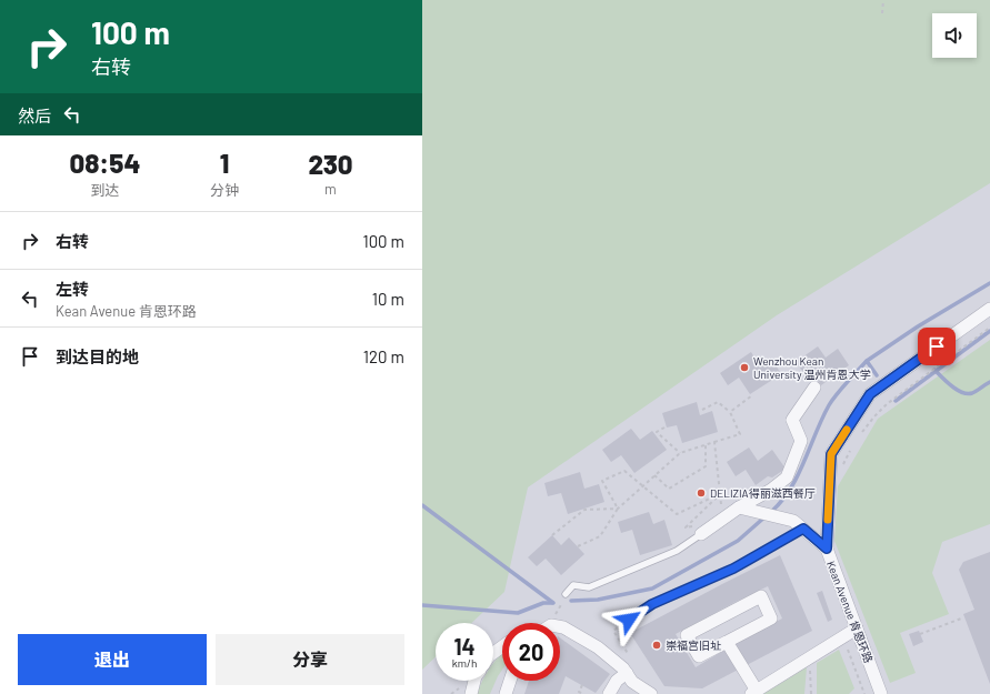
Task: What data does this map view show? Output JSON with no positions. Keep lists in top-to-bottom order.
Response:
{
  "streets": {
    "street": ["Kean Avenue 肯恩环路"]
  },
  "places": ["Wenzhou Kean University 温州肯恩大学", "DELIZIA得丽滋西餐厅", "崇福宫旧址"],
  "page": {
    "turn": ["100 m", "右转"],
    "then": "然后",
    "eta": [
      "08:54",
      "到达",
      "1",
      "分钟",
      "230",
      "m"
    ],
    "list": [
      {
        "name": "右转",
        "value": "100 m"
      },
      {
        "name": "左转",
        "note": "Kean Avenue 肯恩环路",
        "value": "10 m"
      },
      {
        "name": "到达目的地",
        "value": "120 m"
      }
    ],
    "speed": "14 km/h",
    "limit": "20",
    "buttons": ["退出", "分享"]
  }
}
